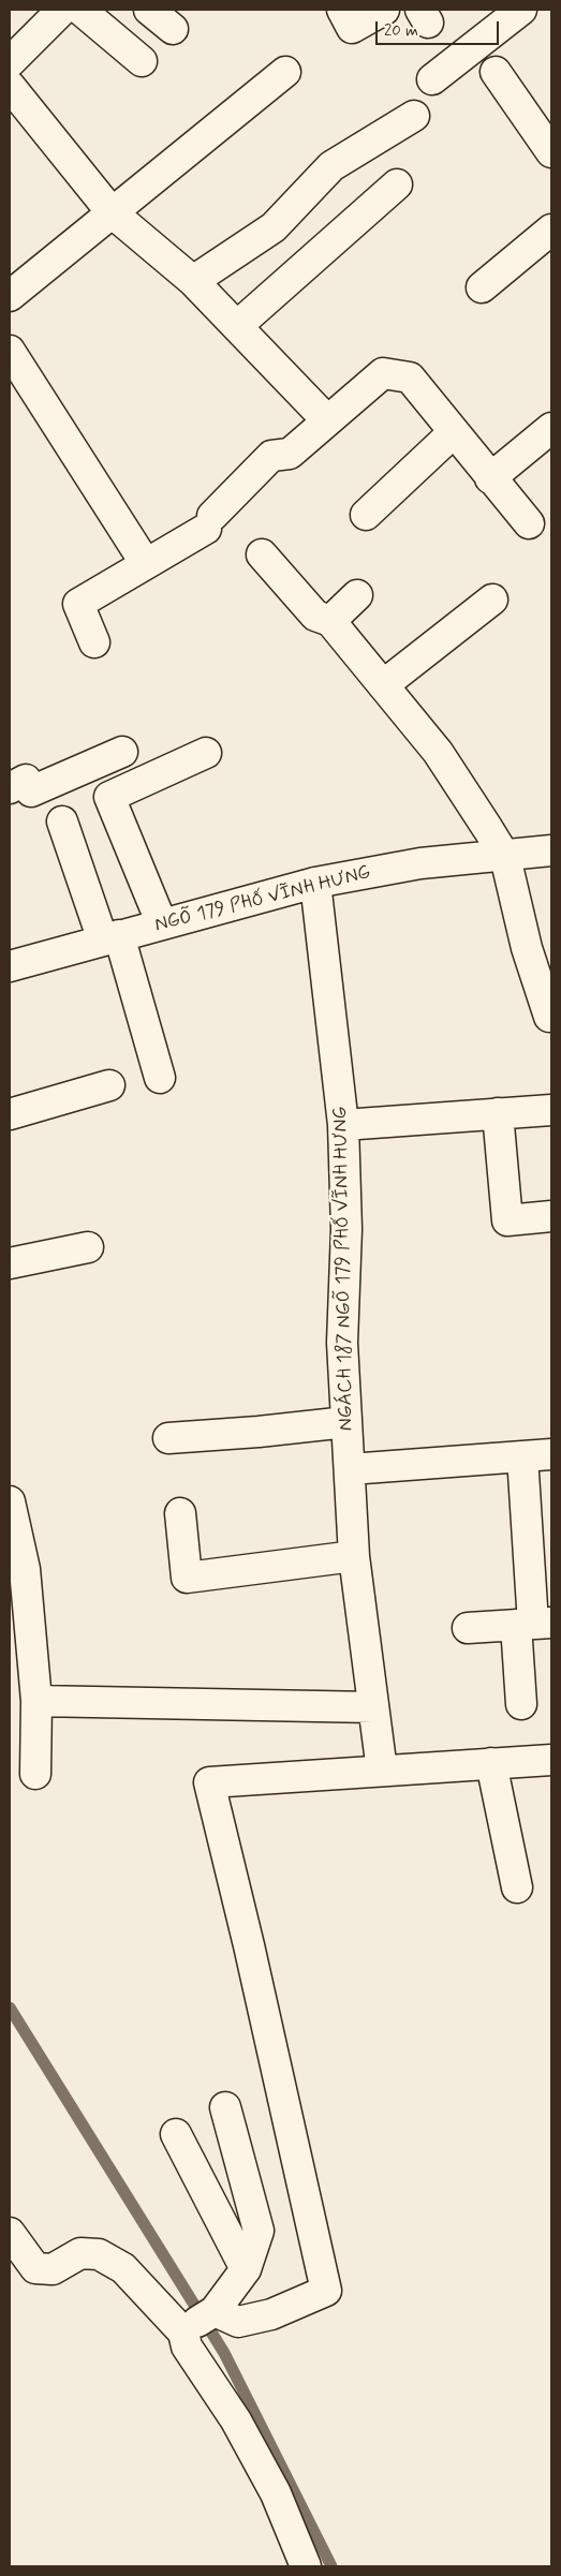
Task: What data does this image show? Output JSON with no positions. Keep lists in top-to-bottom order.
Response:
{
  "streets": {
    "street": ["NGÕ 179 PHỐ VĨNH HƯNG", "NGÁCH 187 NGÕ 179 PHỐ VĨNH HƯNG"]
  },
  "crossings": [
    ["NGÕ 179 PHỐ VĨNH HƯNG", "NGÁCH 187 NGÕ 179 PHỐ VĨNH HƯNG"]
  ],
  "scale_bar": "20 m"
}
